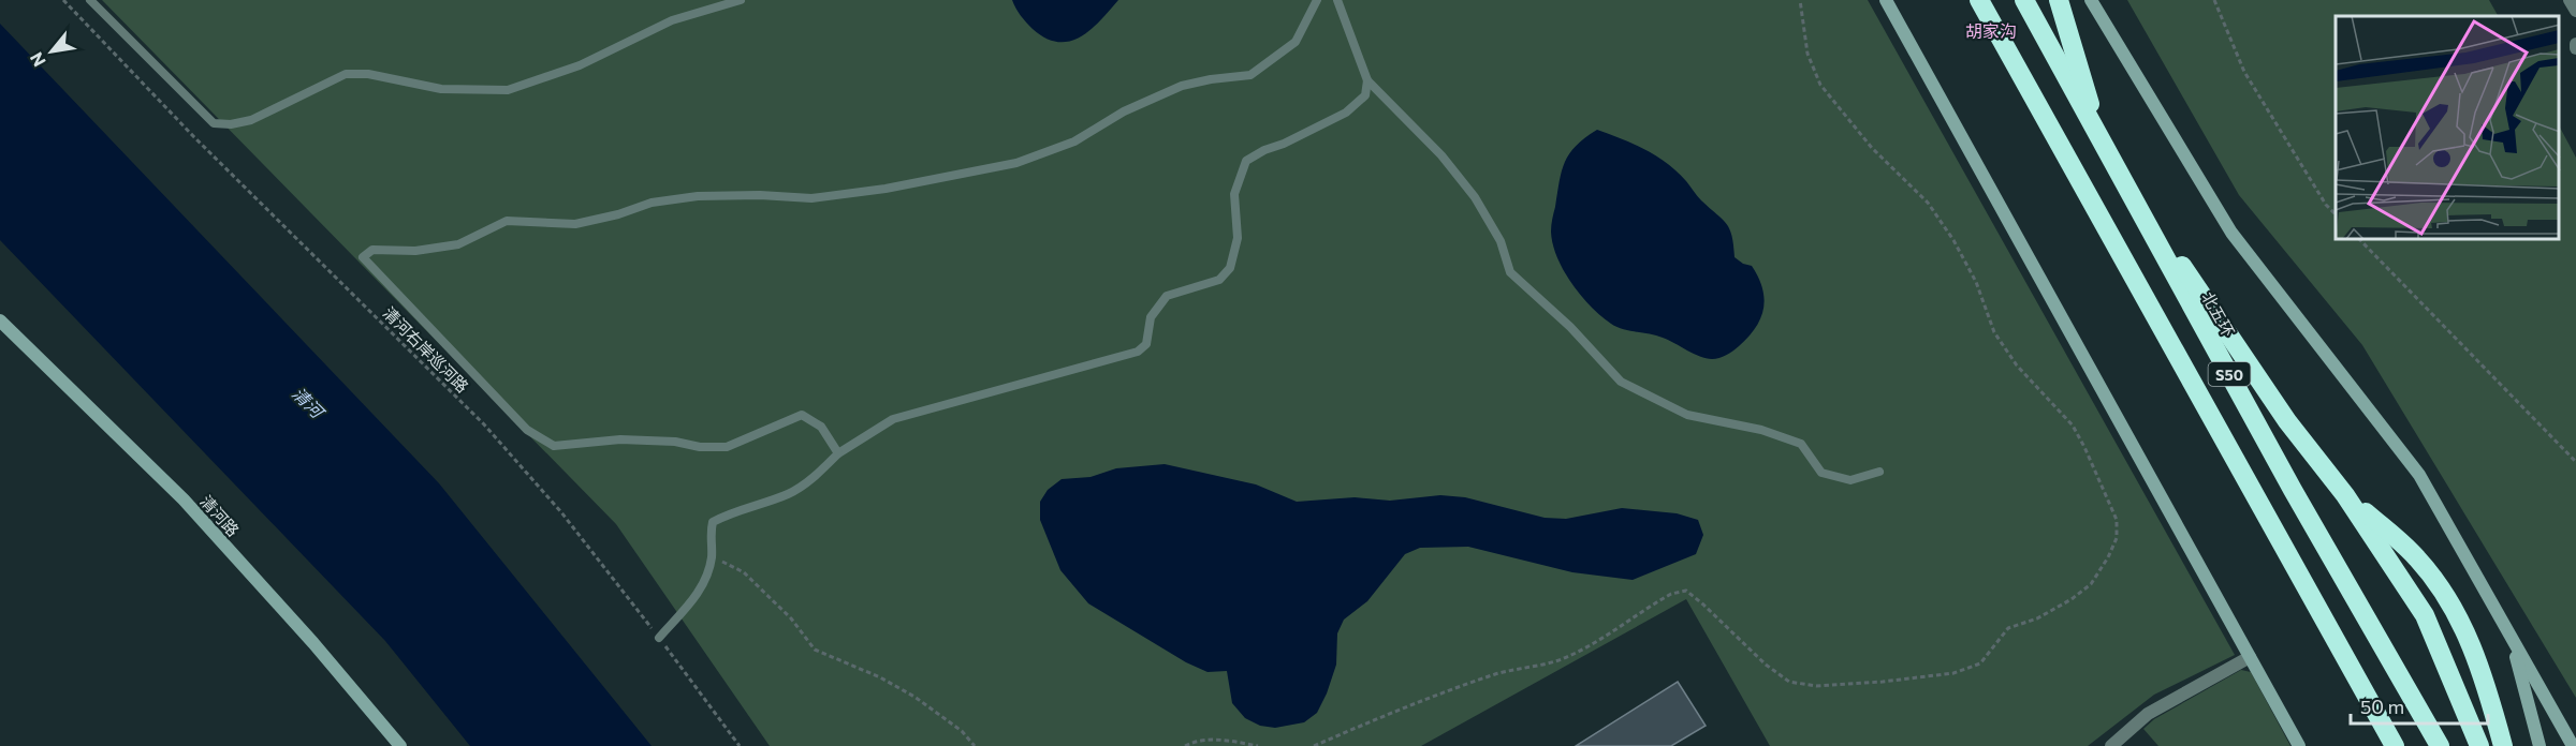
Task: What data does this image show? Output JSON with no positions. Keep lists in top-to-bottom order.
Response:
{
  "streets": {
    "highway": ["北五环", "S50"],
    "street": ["清河路"],
    "path": ["清河右岸巡河路"]
  },
  "districts": ["胡家沟"],
  "water": ["清河"],
  "scale_bar": "50 m",
  "north": "bottom left"
}
